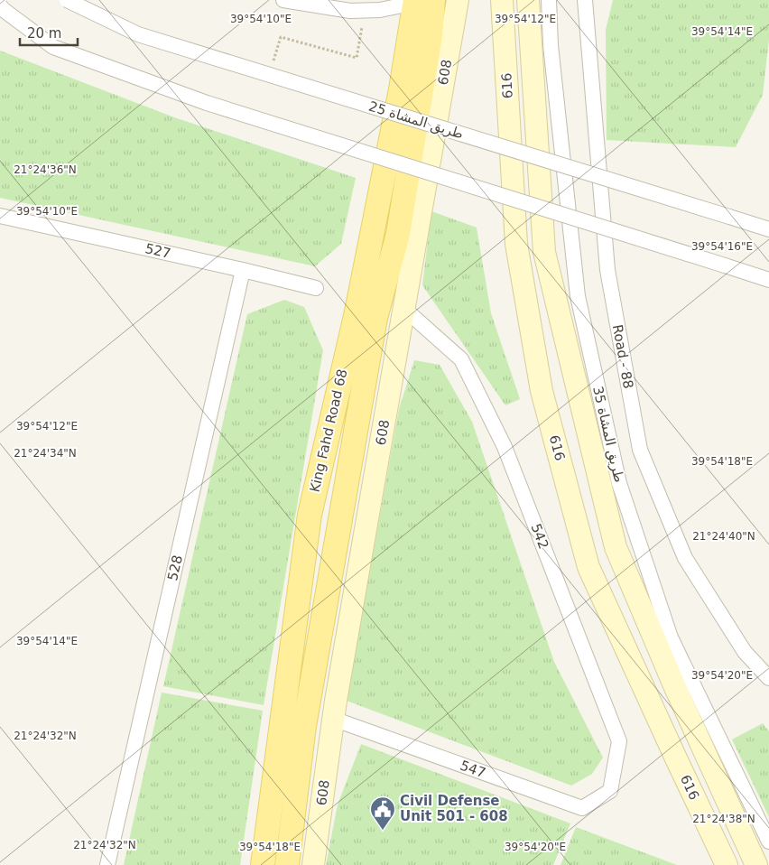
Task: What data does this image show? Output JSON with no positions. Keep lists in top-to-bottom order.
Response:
{
  "streets": {
    "main road": ["608", "616", "King Fahd Road 68"],
    "street": [
      "طريق المشاة 25",
      "527",
      "Road - 88",
      "طريق المشاة 35",
      "542",
      "528",
      "547"
    ]
  },
  "crossings": [
    ["608", "542"],
    ["608", "547"],
    ["527", "528"],
    ["542", "547"]
  ],
  "places": {
    "public building": ["Civil Defense Unit 501 - 608"]
  },
  "scale_bar": "20 m",
  "coordinates": [
    "39°54'10\"E",
    "39°54'12\"E",
    "39°54'14\"E",
    "21°24'36\"N",
    "39°54'16\"E",
    "21°24'34\"N",
    "39°54'18\"E",
    "21°24'40\"N",
    "39°54'20\"E",
    "21°24'32\"N",
    "21°24'38\"N"
  ]
}
